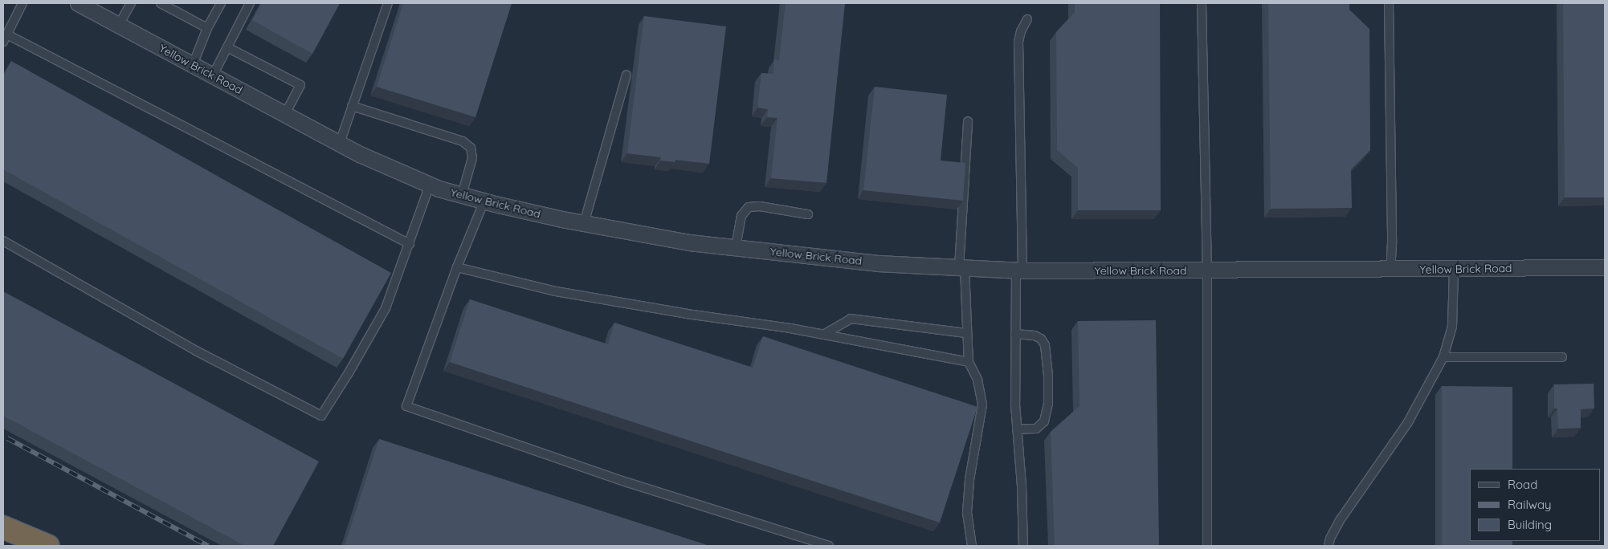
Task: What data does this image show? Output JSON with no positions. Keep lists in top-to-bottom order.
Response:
{
  "streets": {
    "street": ["Yellow Brick Road"]
  },
  "legend": ["Road", "Railway", "Building"]
}
